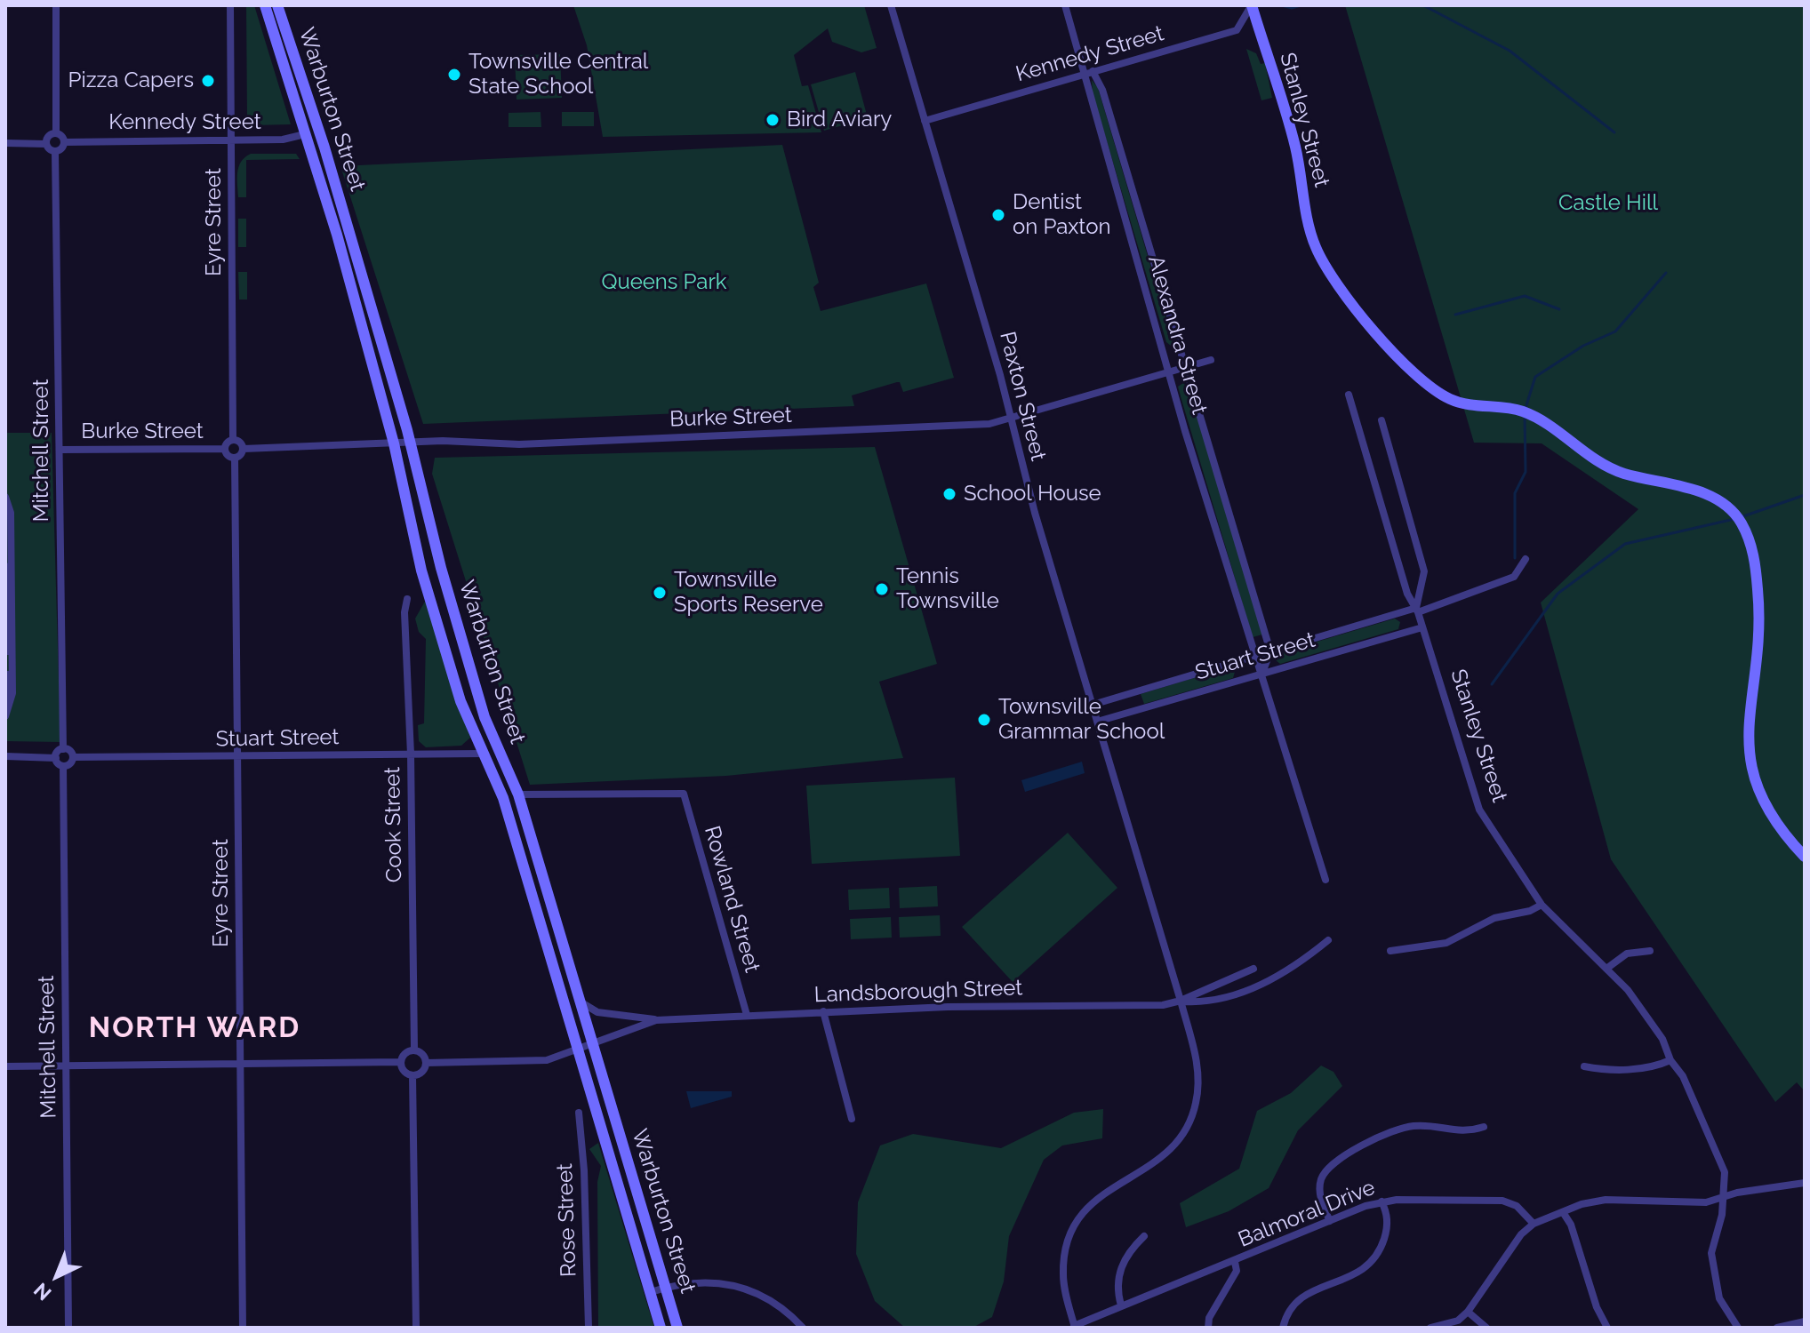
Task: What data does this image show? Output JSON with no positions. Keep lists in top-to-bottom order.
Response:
{
  "streets": {
    "main road": ["Warburton Street", "Stanley Street"],
    "street": [
      "Kennedy Street",
      "Eyre Street",
      "Alexandra Street",
      "Paxton Street",
      "Burke Street",
      "Mitchell Street",
      "Stuart Street",
      "Cook Street",
      "Rowland Street",
      "Landsborough Street",
      "Balmoral Drive",
      "Rose Street"
    ]
  },
  "crossings": [
    ["Kennedy Street", "Warburton Street"],
    ["Kennedy Street", "Stanley Street"],
    ["Kennedy Street", "Eyre Street"],
    ["Kennedy Street", "Alexandra Street"],
    ["Kennedy Street", "Paxton Street"],
    ["Kennedy Street", "Mitchell Street"],
    ["Warburton Street", "Burke Street"],
    ["Warburton Street", "Stuart Street"],
    ["Warburton Street", "Rowland Street"],
    ["Warburton Street", "Landsborough Street"],
    ["Stanley Street", "Stuart Street"],
    ["Eyre Street", "Burke Street"],
    ["Eyre Street", "Stuart Street"],
    ["Alexandra Street", "Burke Street"],
    ["Alexandra Street", "Stuart Street"],
    ["Paxton Street", "Burke Street"],
    ["Paxton Street", "Stuart Street"],
    ["Paxton Street", "Landsborough Street"],
    ["Paxton Street", "Balmoral Drive"],
    ["Burke Street", "Mitchell Street"],
    ["Mitchell Street", "Stuart Street"],
    ["Stuart Street", "Cook Street"],
    ["Cook Street", "Landsborough Street"],
    ["Rowland Street", "Landsborough Street"]
  ],
  "districts": ["NORTH WARD"],
  "parks": ["Castle Hill", "Queens Park"],
  "places": [
    "Townsville Central State School",
    "Pizza Capers",
    "Bird Aviary",
    "Dentist on Paxton",
    "School House",
    "Tennis Townsville",
    "Townsville Sports Reserve",
    "Townsville Grammar School"
  ],
  "north": "bottom left"
}
